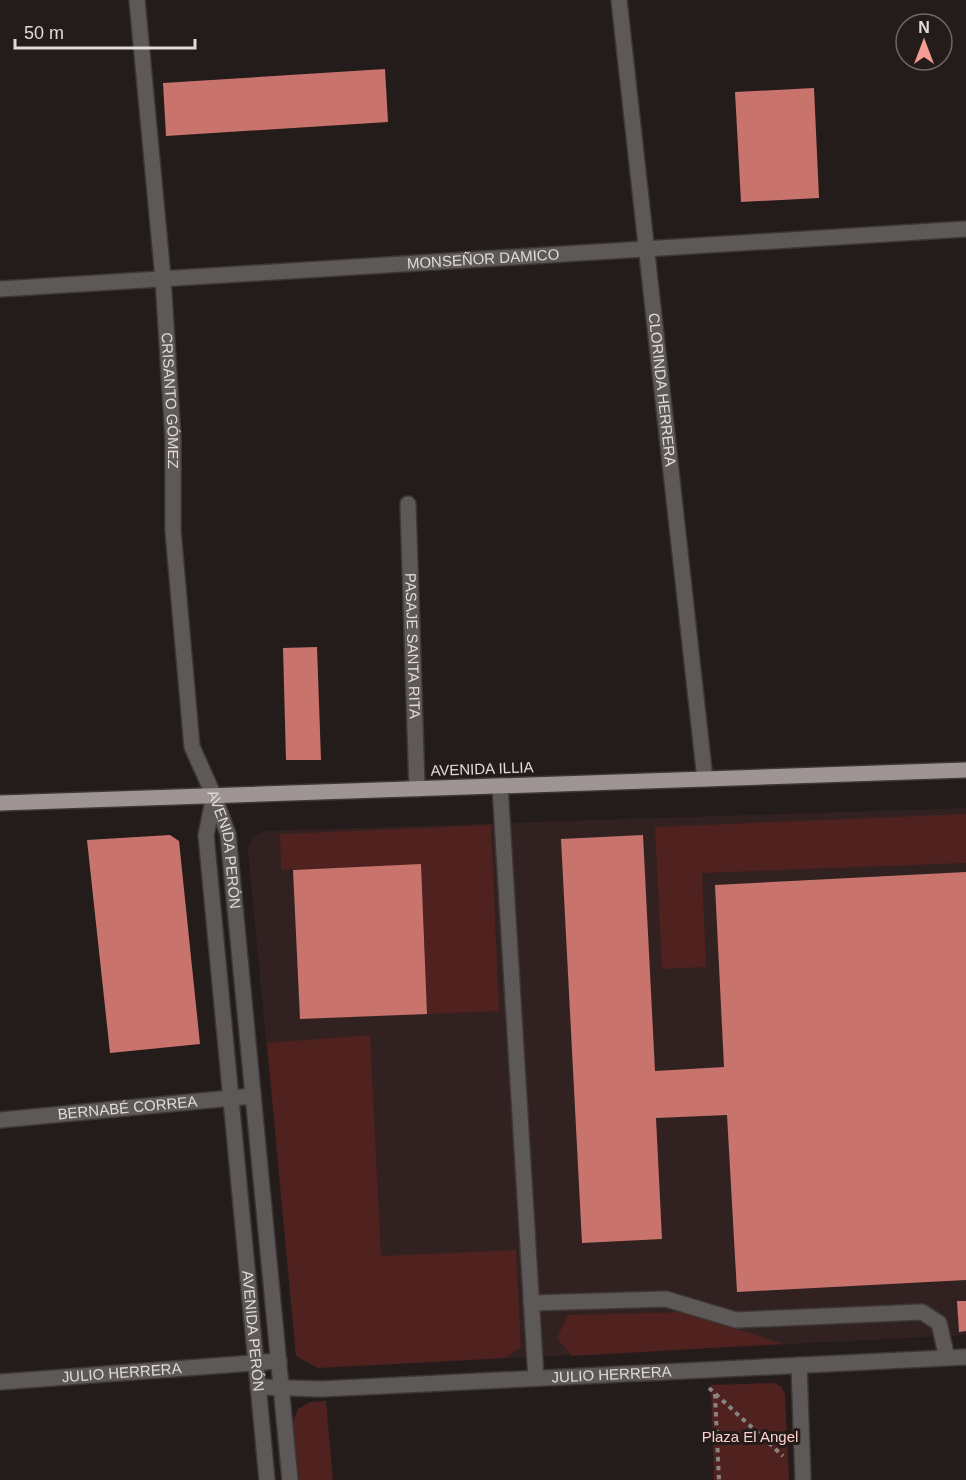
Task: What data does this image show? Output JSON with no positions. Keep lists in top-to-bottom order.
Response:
{
  "streets": {
    "main road": ["AVENIDA ILLIA"],
    "street": [
      "MONSEÑOR DAMICO",
      "CLORINDA HERRERA",
      "CRISANTO GÓMEZ",
      "PASAJE SANTA RITA",
      "AVENIDA PERÓN",
      "BERNABÉ CORREA",
      "JULIO HERRERA"
    ]
  },
  "crossings": [
    ["MONSEÑOR DAMICO", "CLORINDA HERRERA"],
    ["MONSEÑOR DAMICO", "CRISANTO GÓMEZ"],
    ["CLORINDA HERRERA", "AVENIDA ILLIA"],
    ["CRISANTO GÓMEZ", "AVENIDA ILLIA"],
    ["CRISANTO GÓMEZ", "AVENIDA PERÓN"],
    ["PASAJE SANTA RITA", "AVENIDA ILLIA"],
    ["AVENIDA ILLIA", "AVENIDA PERÓN"],
    ["AVENIDA PERÓN", "BERNABÉ CORREA"],
    ["AVENIDA PERÓN", "JULIO HERRERA"]
  ],
  "parks": ["Plaza El Angel"],
  "scale_bar": "50 m",
  "north": "top"
}
